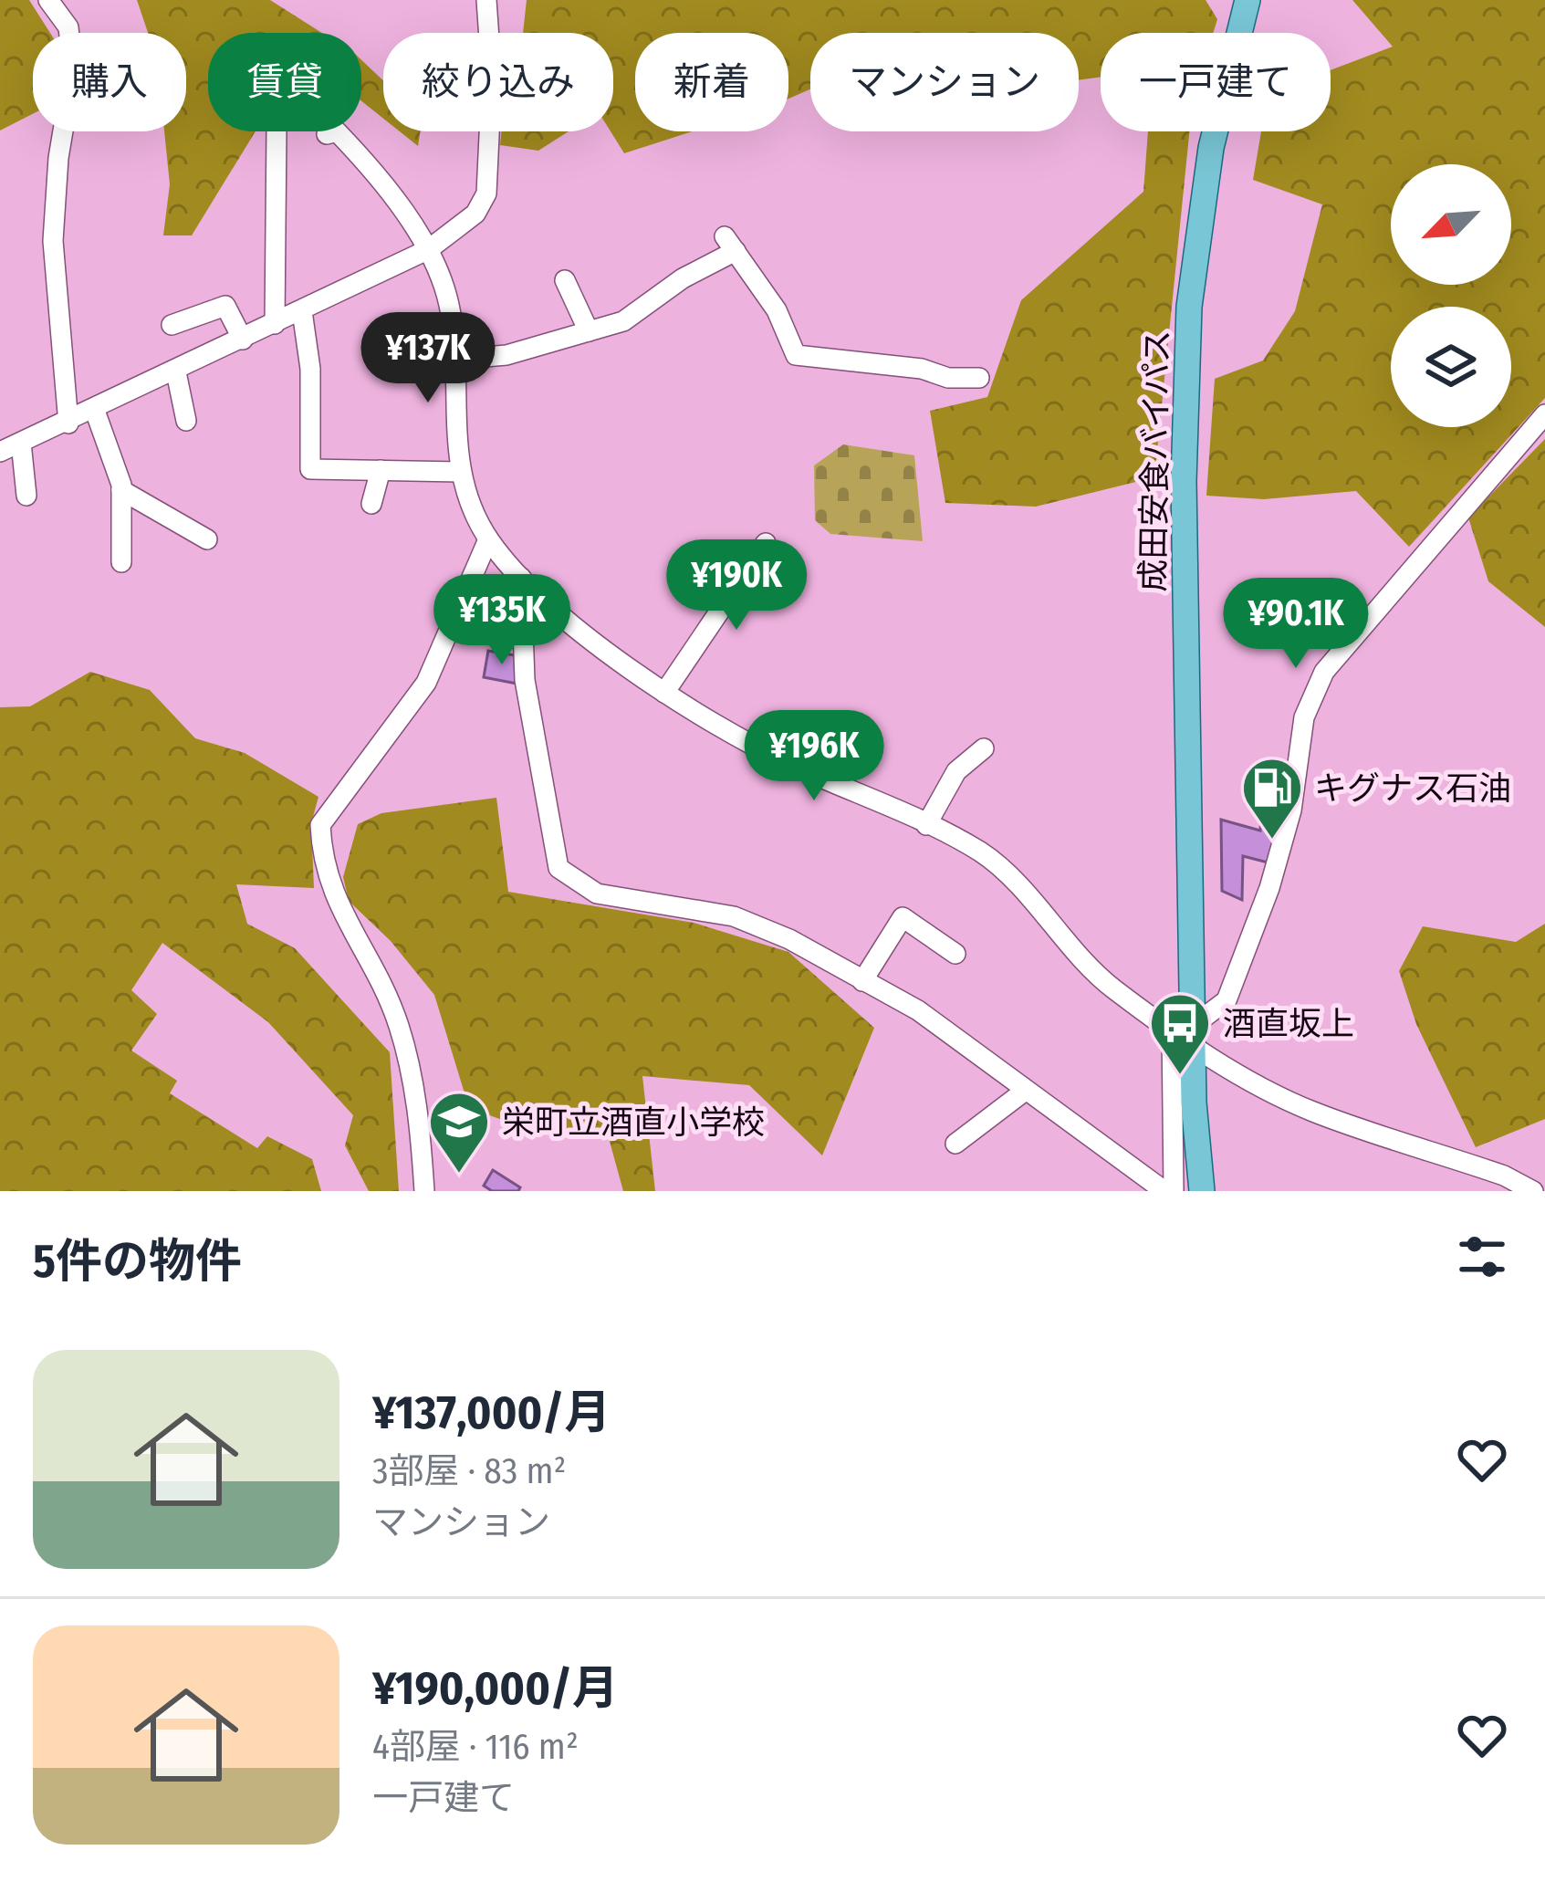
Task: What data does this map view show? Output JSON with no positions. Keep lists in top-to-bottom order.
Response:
{
  "streets": {
    "main road": ["成田安食バイパス"]
  },
  "places": {
    "fuel station": ["キグナス石油"],
    "bus stop": ["酒直坂上"],
    "school or university": ["栄町立酒直小学校"]
  },
  "north": "bottom left",
  "page": {
    "chip": [
      "購入",
      "賃貸",
      "絞り込み",
      "新着",
      "マンション",
      "一戸建て"
    ],
    "price": [
      "¥137K",
      "¥190K",
      "¥135K",
      "¥90.1K",
      "¥196K"
    ],
    "heading": "5件の物件",
    "list": [
      {
        "name": "¥137,000/月",
        "note": "3部屋 · 83 m² · マンション"
      },
      {
        "name": "¥190,000/月",
        "note": "4部屋 · 116 m² · 一戸建て"
      }
    ]
  }
}
